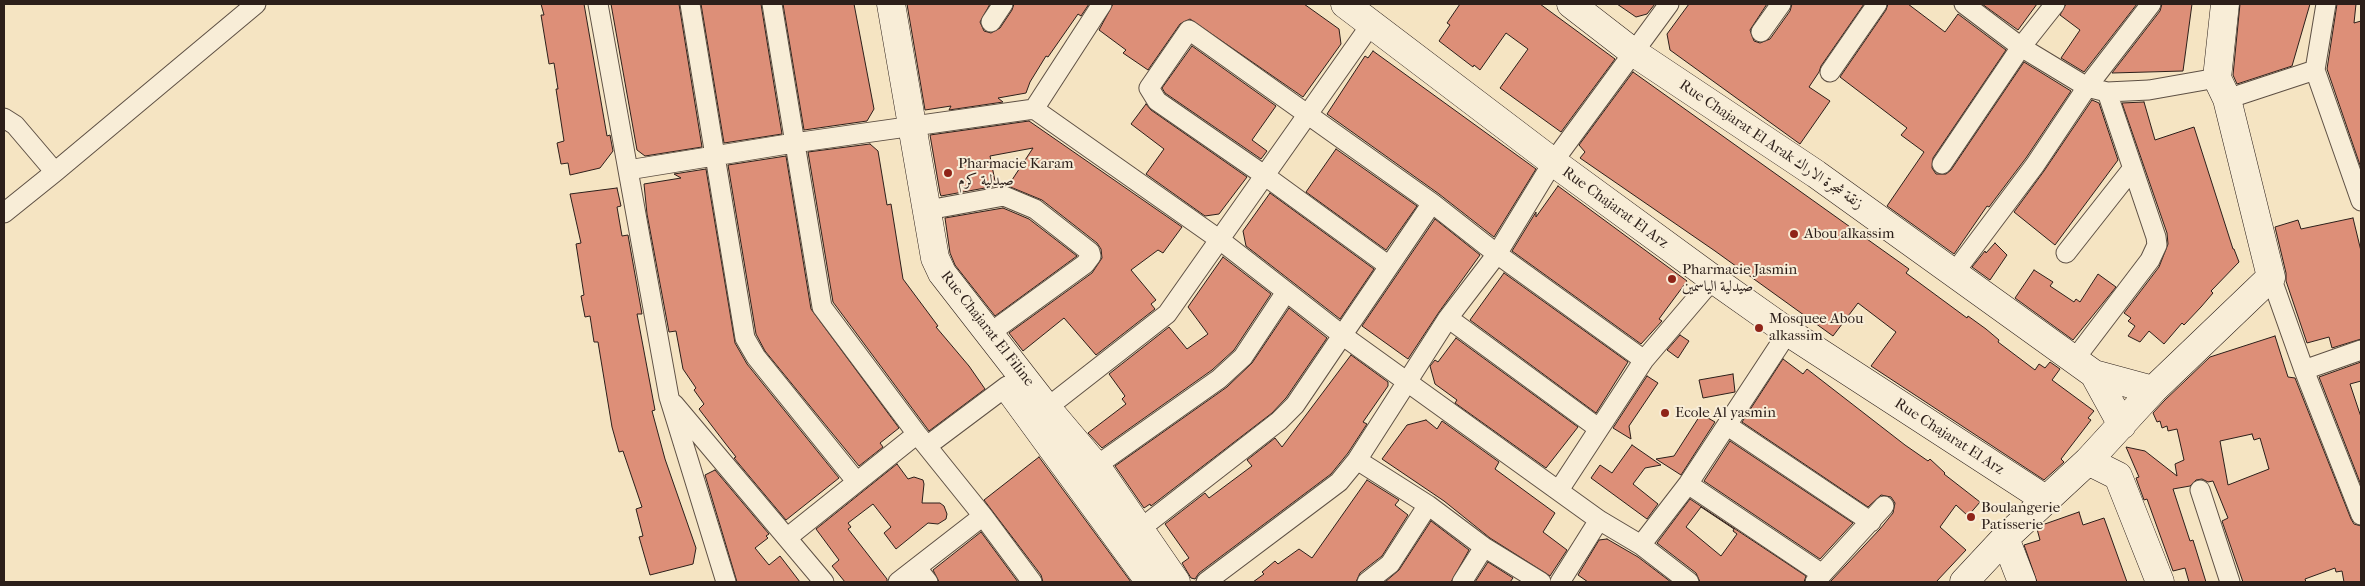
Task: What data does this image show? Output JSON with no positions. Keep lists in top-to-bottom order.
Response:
{
  "streets": {
    "street": ["Rue Chajarat El Arak زنقة شجرة الاراك", "Rue Chajarat El Arz", "Rue Chajarat El Filine"]
  },
  "places": [
    "Pharmacie Karam صيدلية كرم",
    "Abou alkassim",
    "Pharmacie Jasmin صيدلية الياسمين",
    "Mosquee Abou alkassim",
    "Ecole Al yasmin",
    "Boulangerie Patisserie"
  ]
}
